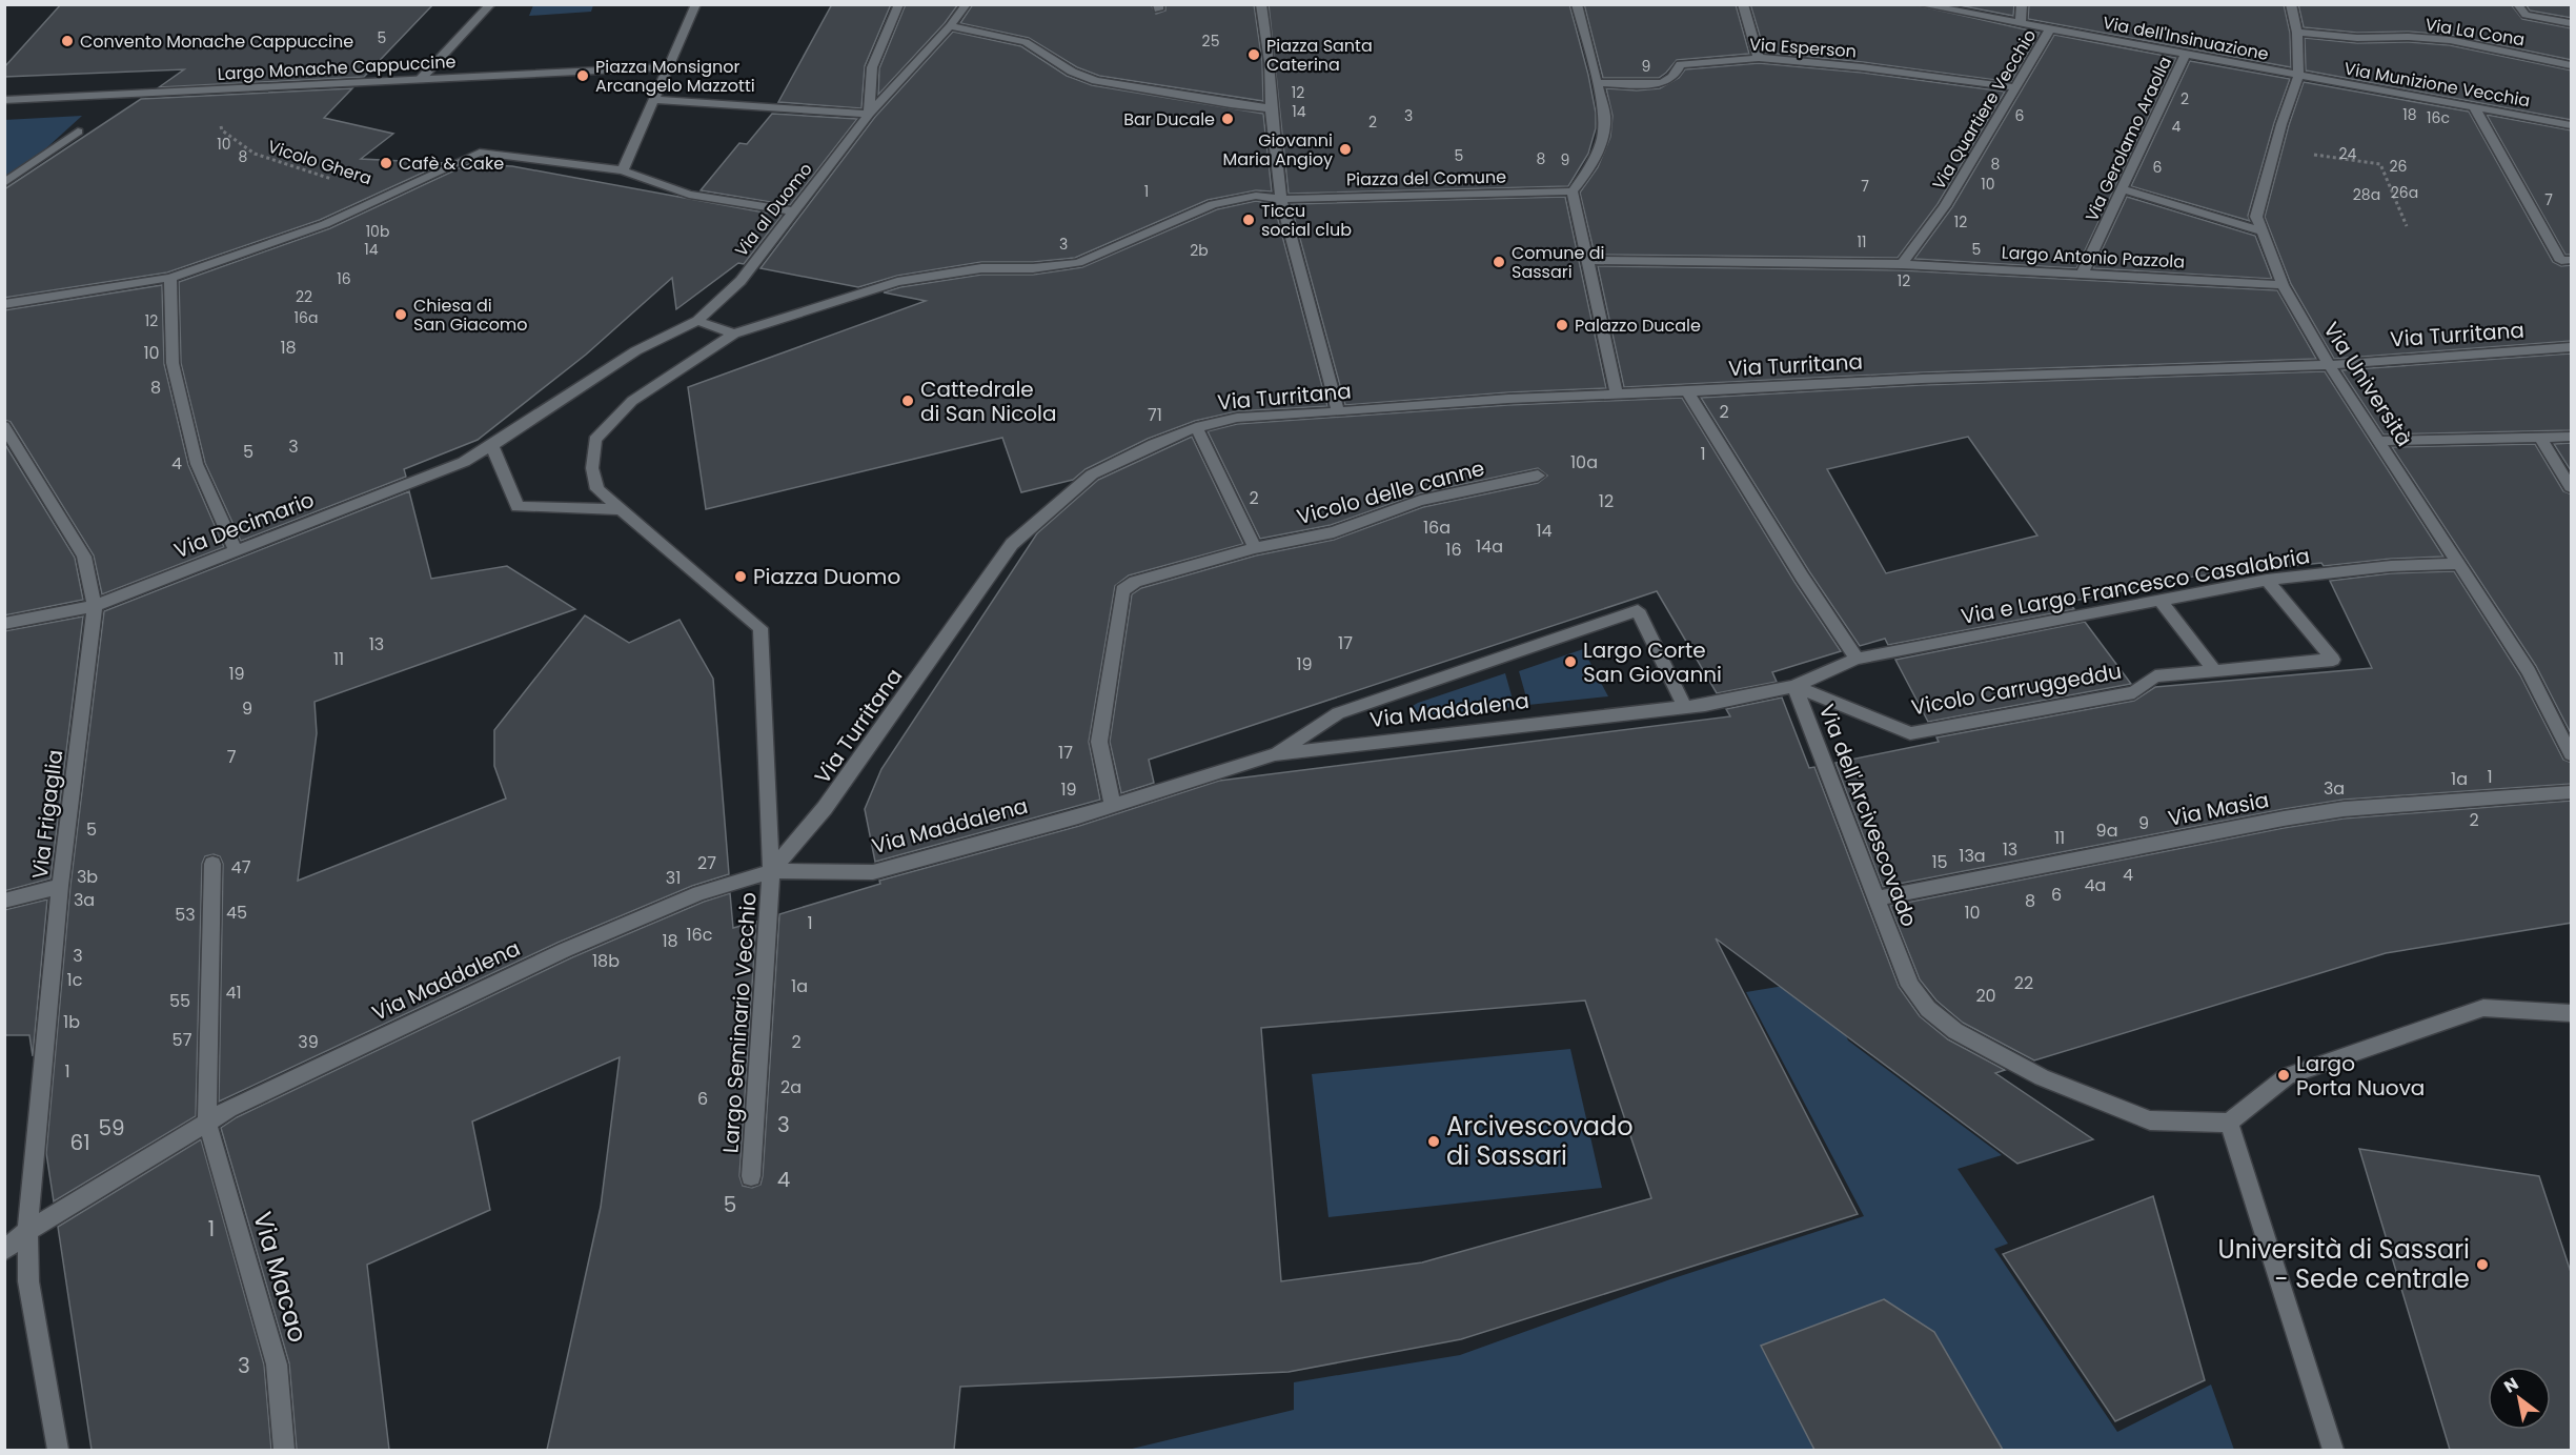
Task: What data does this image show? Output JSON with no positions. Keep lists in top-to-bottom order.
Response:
{
  "streets": {
    "street": [
      "Via La Cona",
      "Via dell'Insinuazione",
      "Via Esperson",
      "Largo Monache Cappuccine",
      "Via Munizione Vecchia",
      "Via Quartiere Vecchio",
      "Via Gerolamo Araolla",
      "Piazza del Comune",
      "Via al Duomo",
      "Largo Antonio Pazzola",
      "Via Turritana",
      "Via Università",
      "Vicolo delle canne",
      "Via Decimario",
      "Via e Largo Francesco Casalabria",
      "Vicolo Carruggeddu",
      "Via Maddalena",
      "Via Masia",
      "Via Frigaglia",
      "Via dell'Arcivescovado",
      "Largo Seminario Vecchio",
      "Via Macao"
    ],
    "path": ["Vicolo Ghera"]
  },
  "crossings": [
    ["Via La Cona", "Via Università"],
    ["Via dell'Insinuazione", "Via Munizione Vecchia"],
    ["Via dell'Insinuazione", "Via Quartiere Vecchio"],
    ["Via dell'Insinuazione", "Via Gerolamo Araolla"],
    ["Via dell'Insinuazione", "Via Università"],
    ["Via Esperson", "Via Quartiere Vecchio"],
    ["Largo Monache Cappuccine", "Vicolo Ghera"],
    ["Via Munizione Vecchia", "Via Università"],
    ["Via Quartiere Vecchio", "Largo Antonio Pazzola"],
    ["Via Gerolamo Araolla", "Largo Antonio Pazzola"],
    ["Largo Antonio Pazzola", "Via Università"],
    ["Via Turritana", "Via Università"],
    ["Via Turritana", "Via Maddalena"],
    ["Via Turritana", "Largo Seminario Vecchio"],
    ["Via Università", "Via e Largo Francesco Casalabria"],
    ["Vicolo delle canne", "Via Maddalena"],
    ["Via Decimario", "Via Frigaglia"],
    ["Via e Largo Francesco Casalabria", "Vicolo Carruggeddu"],
    ["Via e Largo Francesco Casalabria", "Via dell'Arcivescovado"],
    ["Vicolo Carruggeddu", "Via Maddalena"],
    ["Vicolo Carruggeddu", "Via dell'Arcivescovado"],
    ["Via Maddalena", "Via Frigaglia"],
    ["Via Maddalena", "Via dell'Arcivescovado"],
    ["Via Maddalena", "Largo Seminario Vecchio"],
    ["Via Maddalena", "Via Macao"],
    ["Via Masia", "Via dell'Arcivescovado"]
  ],
  "places": [
    "Convento Monache Cappuccine",
    "Piazza Santa Caterina",
    "Piazza Monsignor Arcangelo Mazzotti",
    "Bar Ducale",
    "Giovanni Maria Angioy",
    "Cafè & Cake",
    "Ticcu social club",
    "Comune di Sassari",
    "Chiesa di San Giacomo",
    "Palazzo Ducale",
    "Cattedrale di San Nicola",
    "Piazza Duomo",
    "Largo Corte San Giovanni",
    "Largo Porta Nuova",
    "Arcivescovado di Sassari",
    "Università di Sassari - Sede centrale"
  ],
  "house_numbers": [
    "5",
    "25",
    "9",
    "12",
    "2",
    "14",
    "18",
    "3",
    "6",
    "16c",
    "2",
    "4",
    "10",
    "24",
    "5",
    "8",
    "8",
    "9",
    "8",
    "26",
    "6",
    "10",
    "7",
    "1",
    "26a",
    "28a",
    "7",
    "12",
    "10b",
    "11",
    "3",
    "14",
    "5",
    "2b",
    "16",
    "12",
    "22",
    "16a",
    "12",
    "18",
    "10",
    "8",
    "2",
    "71",
    "3",
    "5",
    "1",
    "10a",
    "4",
    "2",
    "12",
    "16a",
    "14",
    "14a",
    "16",
    "17",
    "13",
    "11",
    "19",
    "19",
    "9",
    "17",
    "7",
    "1",
    "1a",
    "3a",
    "19",
    "2",
    "9",
    "5",
    "9a",
    "11",
    "13",
    "13a",
    "15",
    "27",
    "47",
    "4",
    "3b",
    "31",
    "4a",
    "6",
    "3a",
    "8",
    "45",
    "10",
    "53",
    "1",
    "16c",
    "18",
    "3",
    "18b",
    "1c",
    "22",
    "1a",
    "41",
    "20",
    "55",
    "1b",
    "57",
    "39",
    "2",
    "1",
    "2a",
    "6",
    "3",
    "59",
    "61",
    "4",
    "5",
    "1",
    "3"
  ],
  "north": "top left"
}
